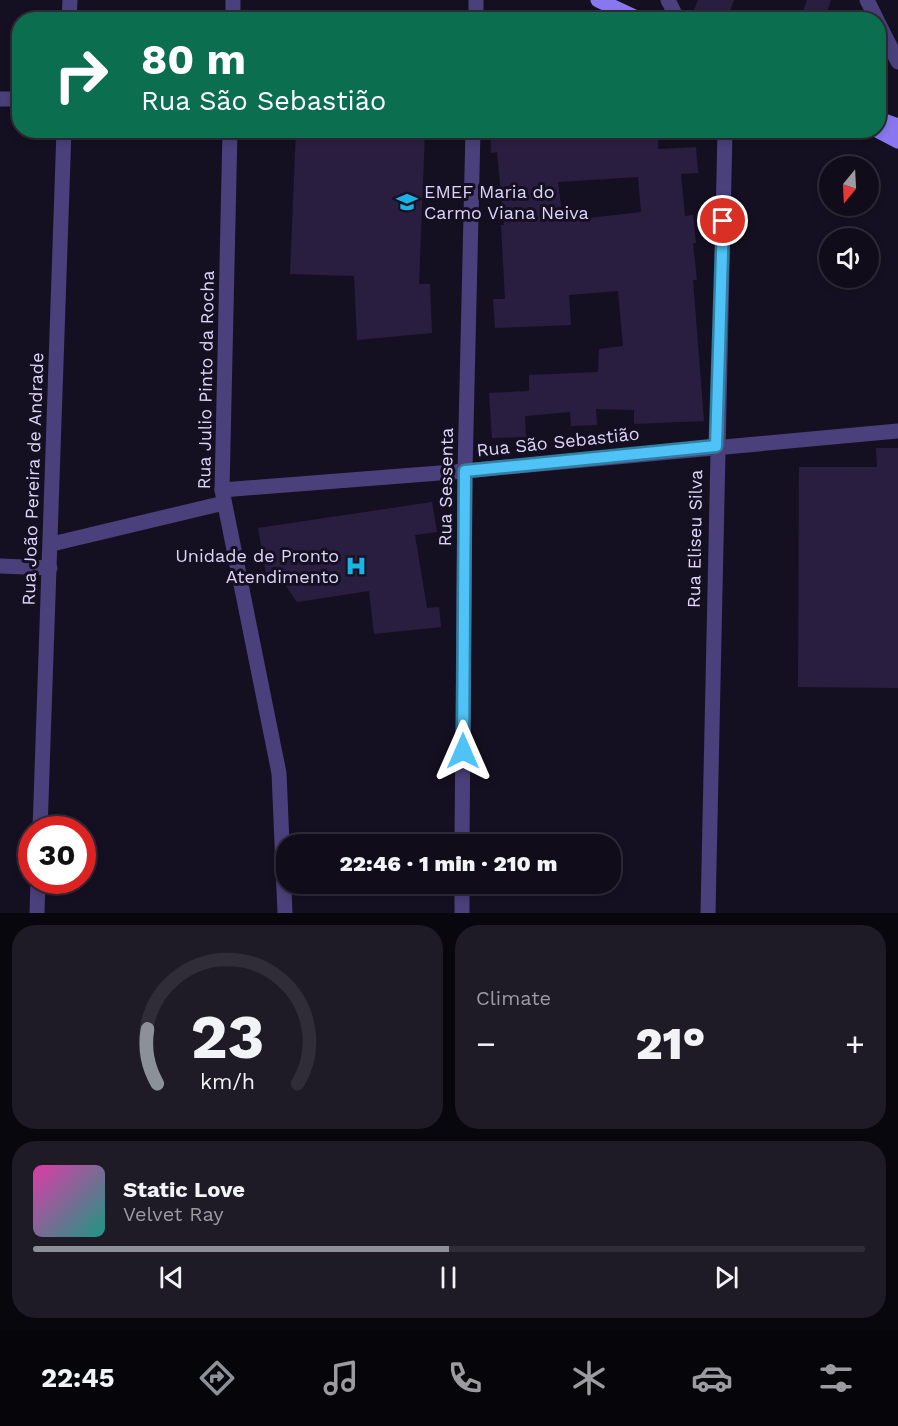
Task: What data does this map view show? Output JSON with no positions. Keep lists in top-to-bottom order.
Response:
{
  "streets": {
    "street": [
      "Rua Julio Pinto da Rocha",
      "Rua São Sebastião",
      "Rua João Pereira de Andrade",
      "Rua Sessenta",
      "Rua Eliseu Silva"
    ]
  },
  "crossings": [
    ["Rua Julio Pinto da Rocha", "Rua São Sebastião"],
    ["Rua São Sebastião", "Rua João Pereira de Andrade"],
    ["Rua São Sebastião", "Rua Sessenta"],
    ["Rua São Sebastião", "Rua Eliseu Silva"]
  ],
  "places": {
    "school or university": ["EMEF Maria do Carmo Viana Neiva"],
    "hospital": ["Unidade de Pronto Atendimento"]
  },
  "north": "bottom",
  "page": {
    "turn": ["80 m", "Rua São Sebastião"],
    "limit": "30",
    "trip": "22:46 · 1 min · 210 m",
    "tile": "Climate",
    "heat": ["−", "21°", "+"],
    "song": ["Static Love", "Velvet Ray"],
    "tabs": "22:45",
    "gauge": ["23", "km/h"]
  }
}
